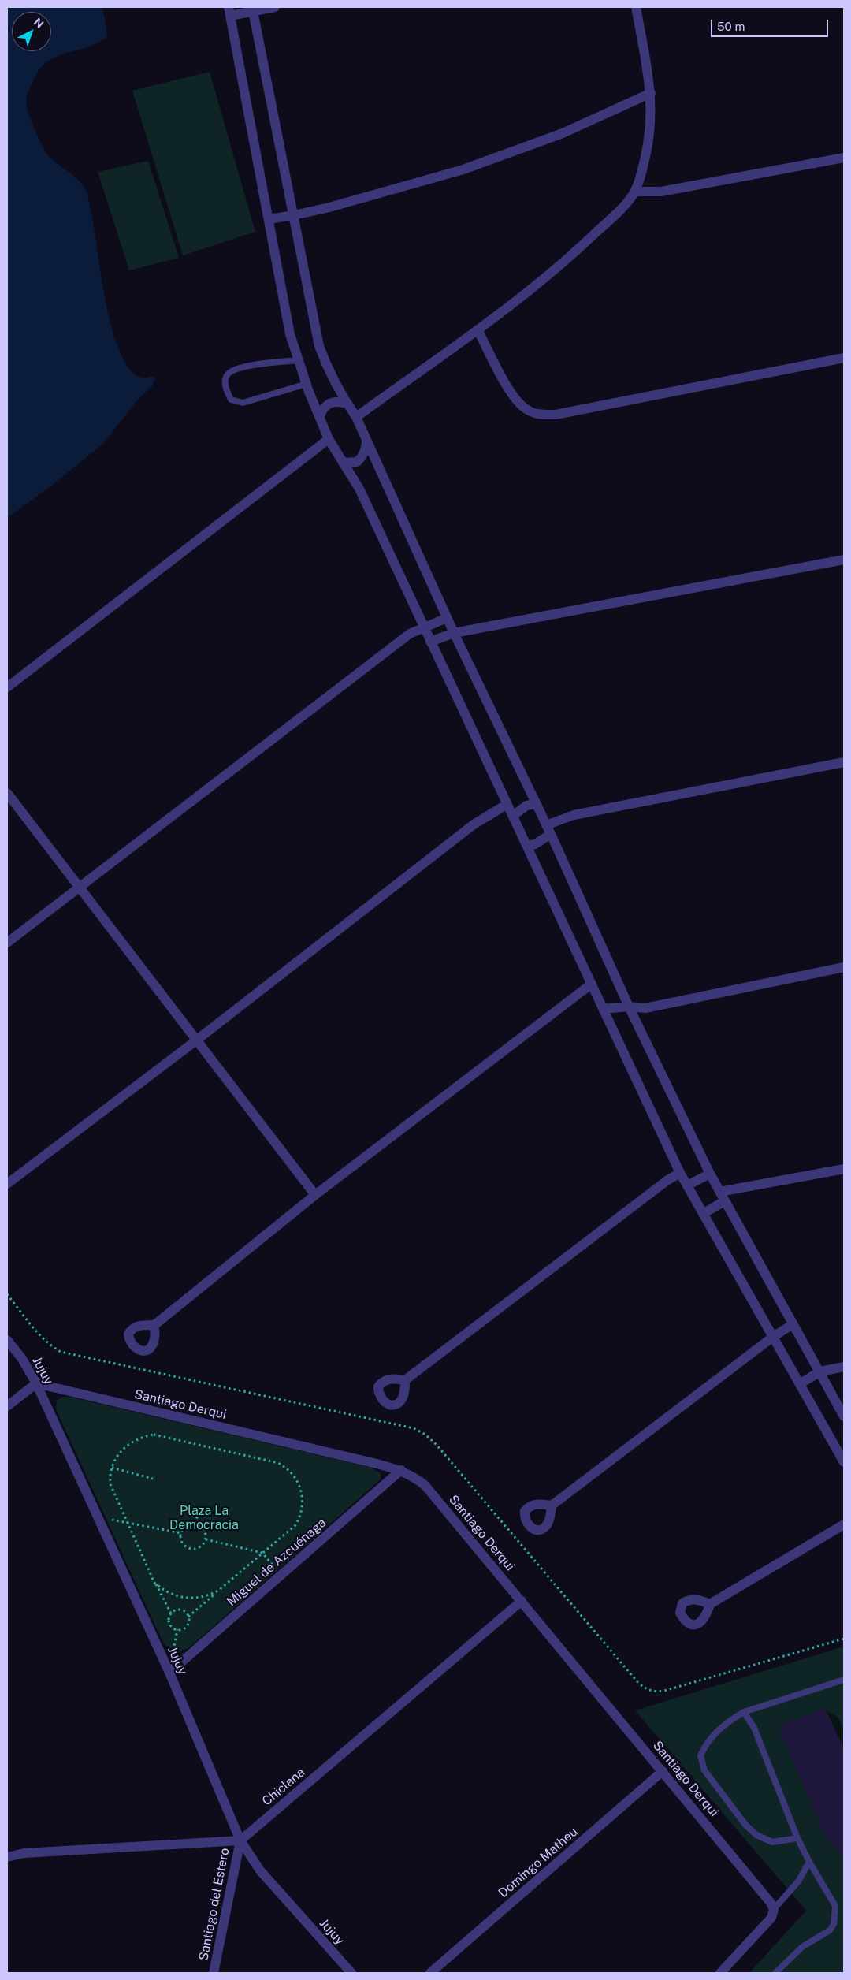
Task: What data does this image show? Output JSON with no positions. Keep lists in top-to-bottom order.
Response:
{
  "streets": {
    "street": [
      "Jujuy",
      "Santiago Derqui",
      "Miguel de Azcuénaga",
      "Chiclana",
      "Domingo Matheu",
      "Santiago del Estero"
    ]
  },
  "crossings": [
    ["Jujuy", "Santiago Derqui"],
    ["Jujuy", "Miguel de Azcuénaga"],
    ["Jujuy", "Chiclana"],
    ["Jujuy", "Santiago del Estero"],
    ["Santiago Derqui", "Miguel de Azcuénaga"],
    ["Santiago Derqui", "Chiclana"],
    ["Santiago Derqui", "Domingo Matheu"],
    ["Chiclana", "Santiago del Estero"]
  ],
  "parks": ["Plaza La Democracia"],
  "scale_bar": "50 m",
  "north": "top right"
}
